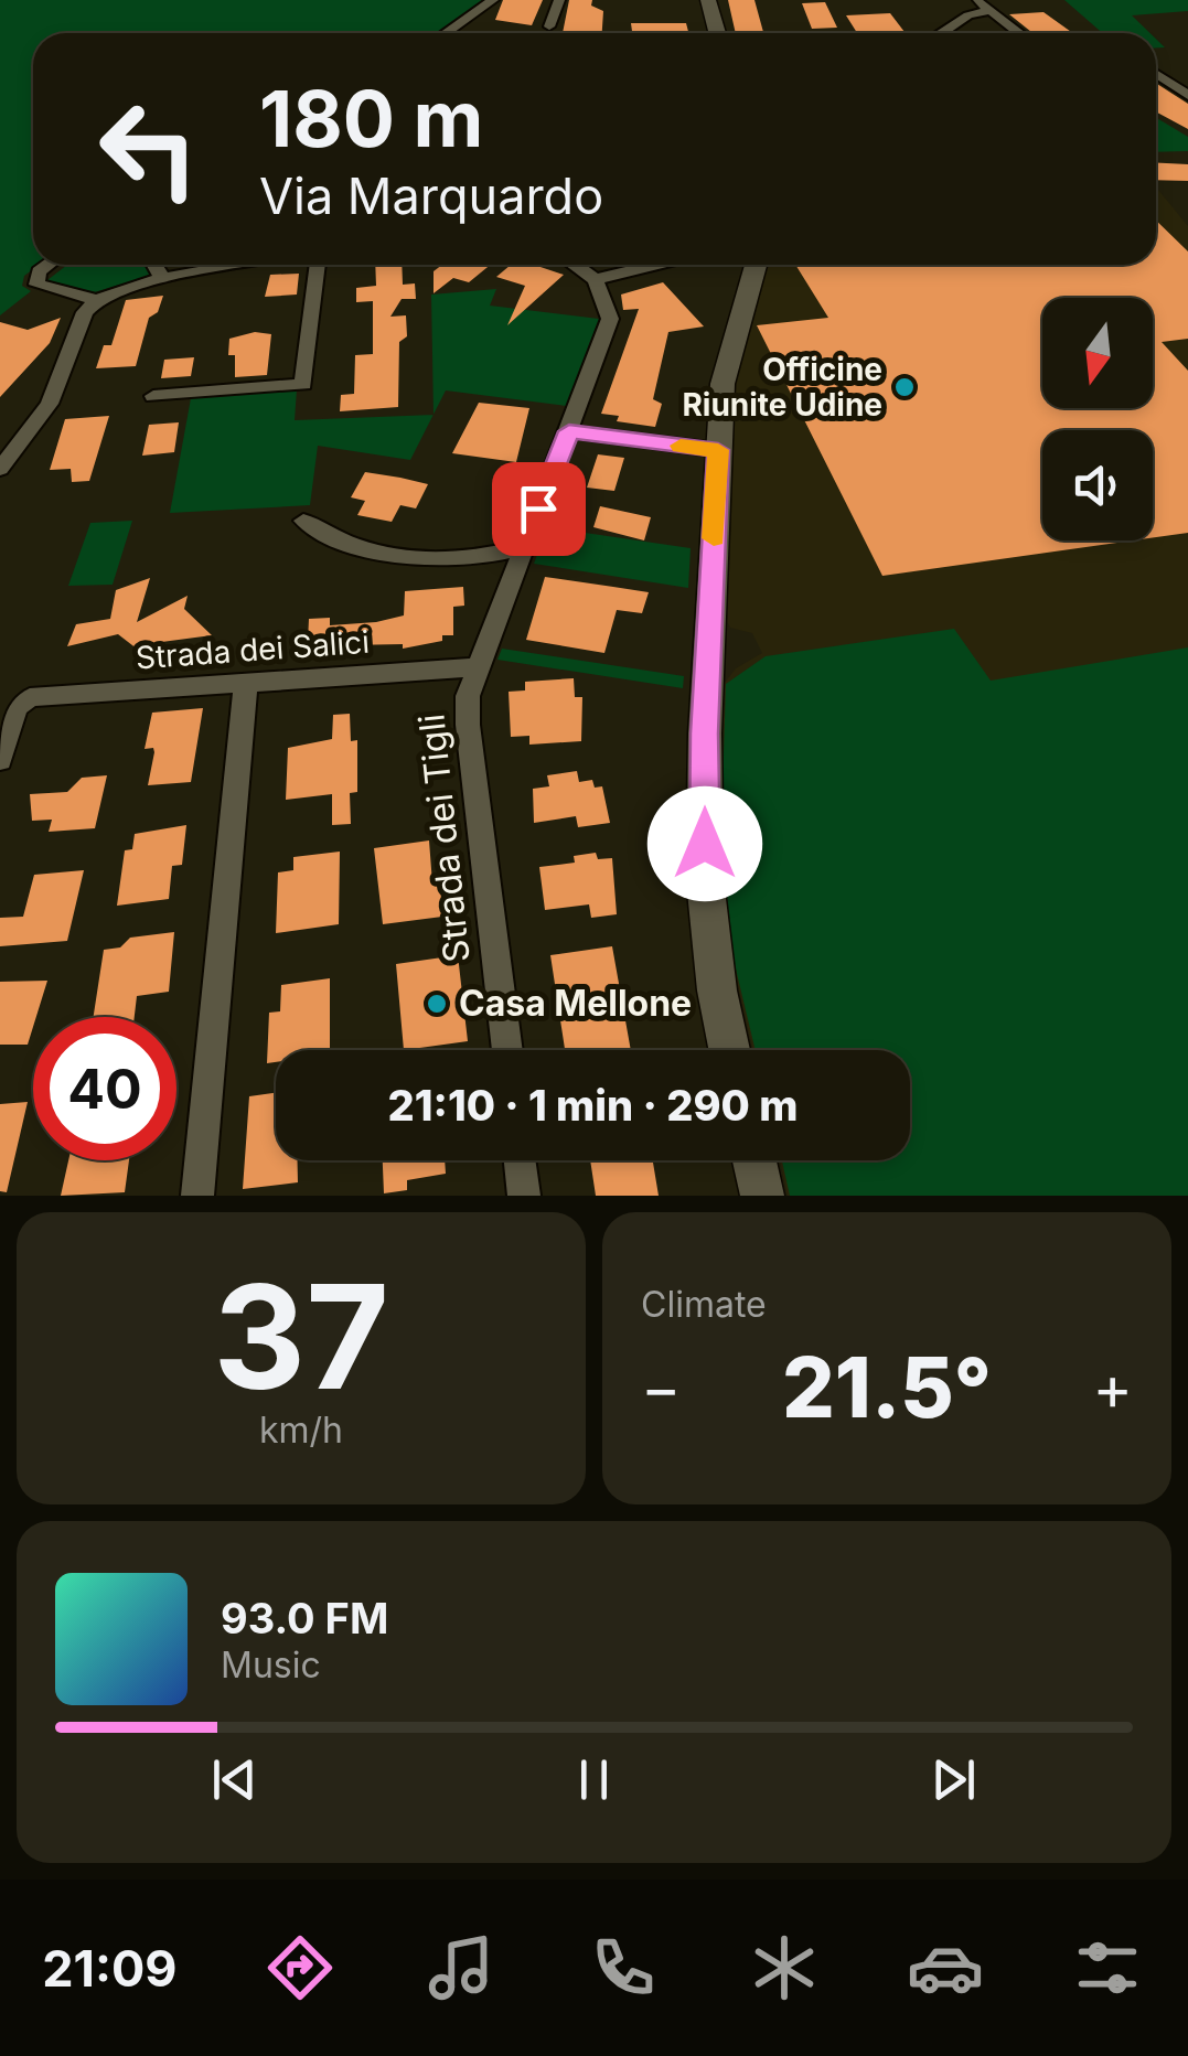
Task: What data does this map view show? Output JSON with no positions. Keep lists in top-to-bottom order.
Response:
{
  "streets": {
    "street": ["Strada dei Salici", "Strada dei Tigli"]
  },
  "crossings": [
    ["Strada dei Salici", "Strada dei Tigli"]
  ],
  "places": ["Officine Riunite Udine", "Casa Mellone"],
  "north": "bottom",
  "page": {
    "turn": ["180 m", "Via Marquardo"],
    "limit": "40",
    "trip": "21:10 · 1 min · 290 m",
    "tile": [
      ["37", "km/h"],
      "Climate"
    ],
    "heat": ["−", "21.5°", "+"],
    "song": ["93.0 FM", "Music"],
    "tabs": "21:09"
  }
}
